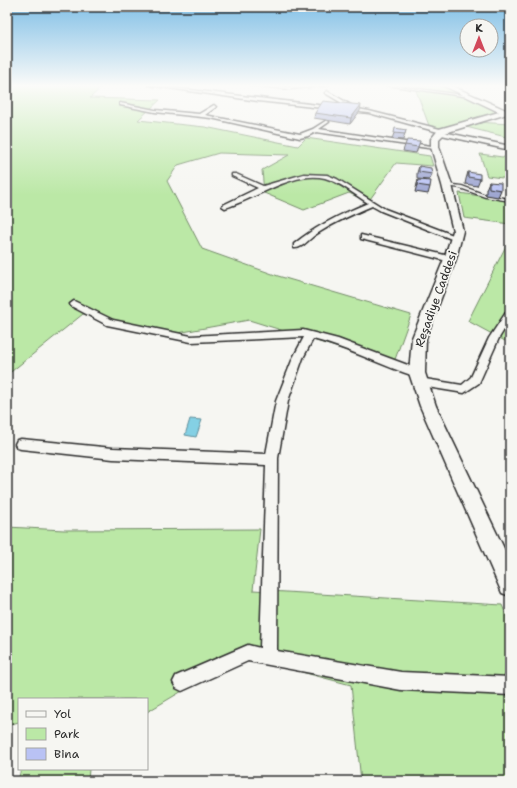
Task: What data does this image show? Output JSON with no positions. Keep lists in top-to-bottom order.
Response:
{
  "streets": {
    "street": ["Reşadiye Caddesi"]
  },
  "legend": ["Yol", "Park", "Bina"],
  "north": "top"
}
